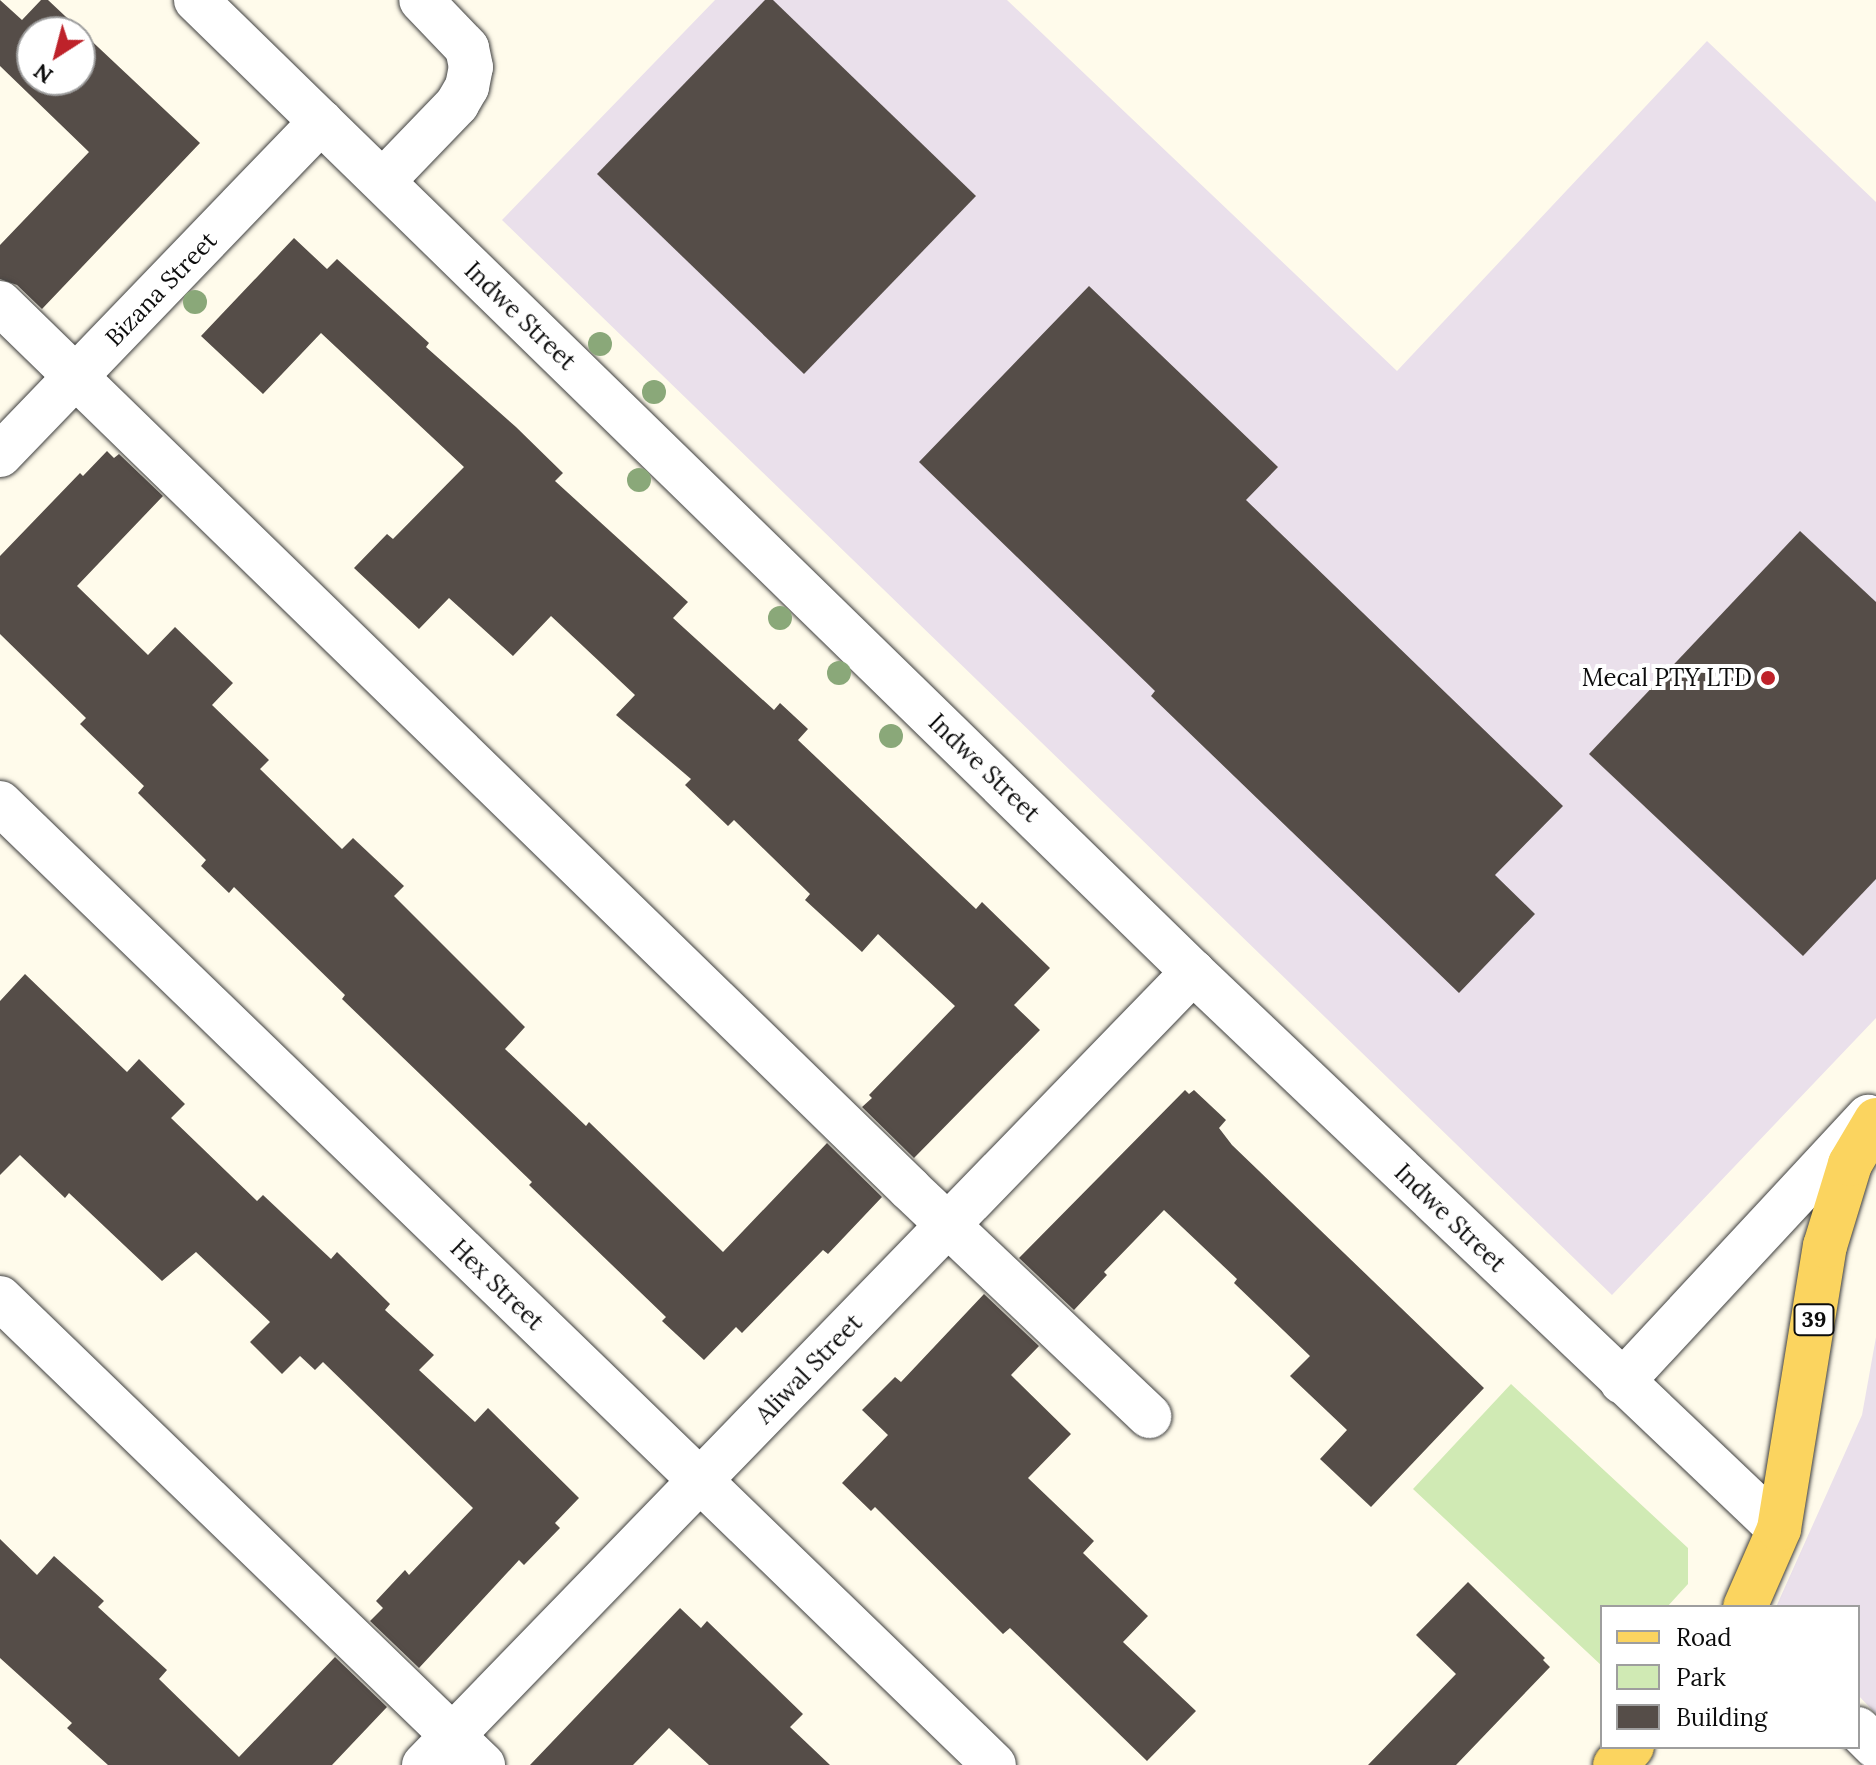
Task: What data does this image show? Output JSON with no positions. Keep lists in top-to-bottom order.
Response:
{
  "streets": {
    "main road": ["39"],
    "street": [
      "Bizana Street",
      "Indwe Street",
      "Hex Street",
      "Aliwal Street"
    ]
  },
  "crossings": [
    ["Bizana Street", "Indwe Street"],
    ["Indwe Street", "39"],
    ["Indwe Street", "Aliwal Street"],
    ["Hex Street", "Aliwal Street"]
  ],
  "places": ["Mecal PTY LTD"],
  "legend": ["Road", "Park", "Building"],
  "north": "bottom left"
}
